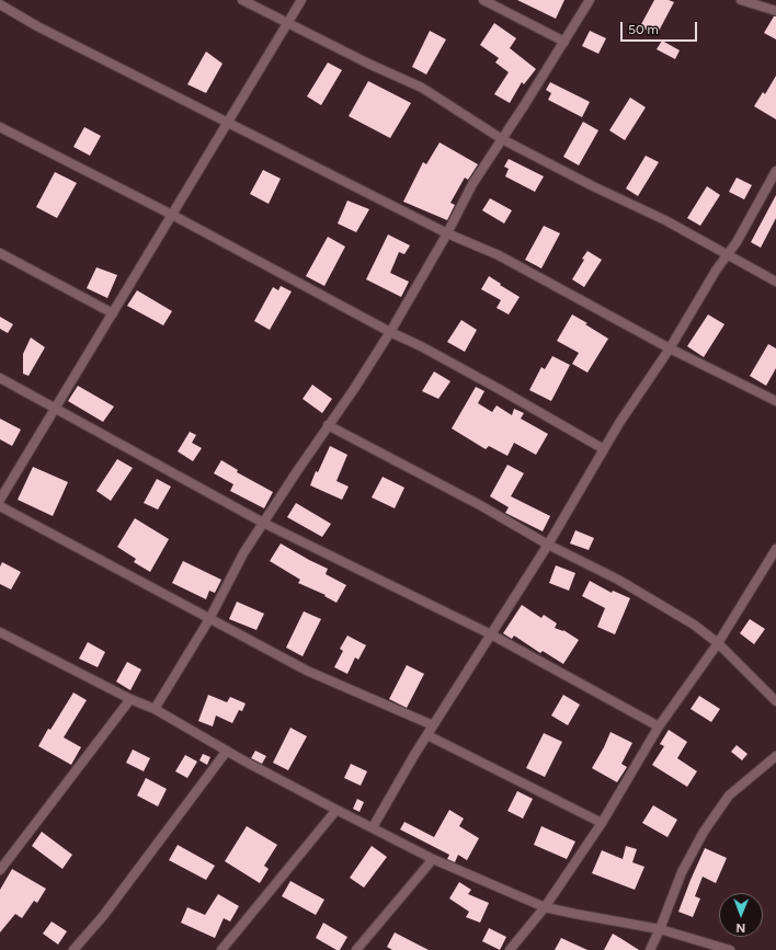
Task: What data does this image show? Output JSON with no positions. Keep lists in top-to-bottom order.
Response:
{
  "scale_bar": "50 m",
  "north": "bottom"
}
